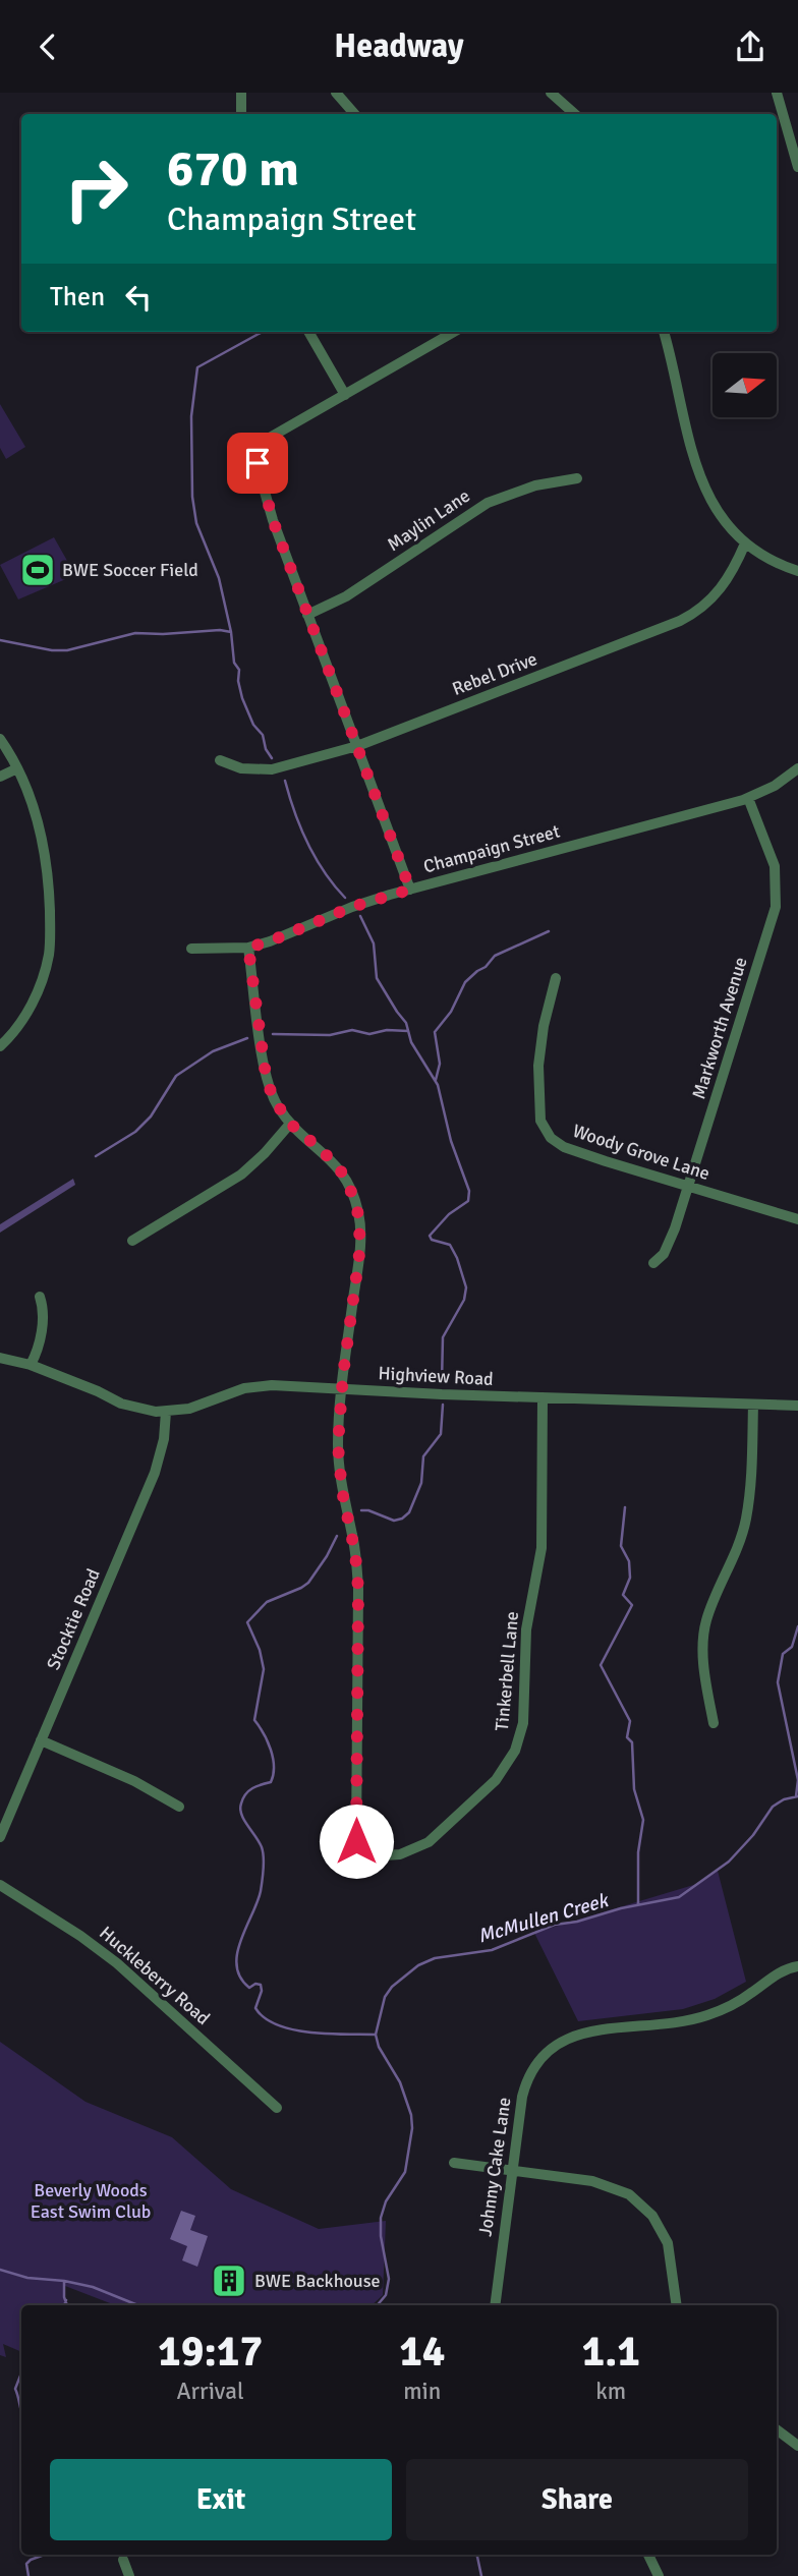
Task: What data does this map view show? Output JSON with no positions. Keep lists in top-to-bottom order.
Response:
{
  "streets": {
    "street": [
      "Maylin Lane",
      "Rebel Drive",
      "Champaign Street",
      "Markworth Avenue",
      "Woody Grove Lane",
      "Highview Road",
      "Stocktie Road",
      "Tinkerbell Lane",
      "Huckleberry Road",
      "Johnny Cake Lane"
    ]
  },
  "crossings": [
    ["Champaign Street", "Markworth Avenue"],
    ["Markworth Avenue", "Woody Grove Lane"],
    ["Highview Road", "Stocktie Road"],
    ["Highview Road", "Tinkerbell Lane"]
  ],
  "water": ["McMullen Creek"],
  "parks": ["Beverly Woods East Swim Club"],
  "places": {
    "sports": ["BWE Soccer Field"],
    "building": ["BWE Backhouse"]
  },
  "north": "right",
  "page": {
    "header": "Headway",
    "turn": ["670 m", "Champaign Street"],
    "then": "Then",
    "eta": [
      "19:17",
      "Arrival",
      "14",
      "min",
      "1.1",
      "km"
    ],
    "buttons": ["Exit", "Share"]
  }
}
